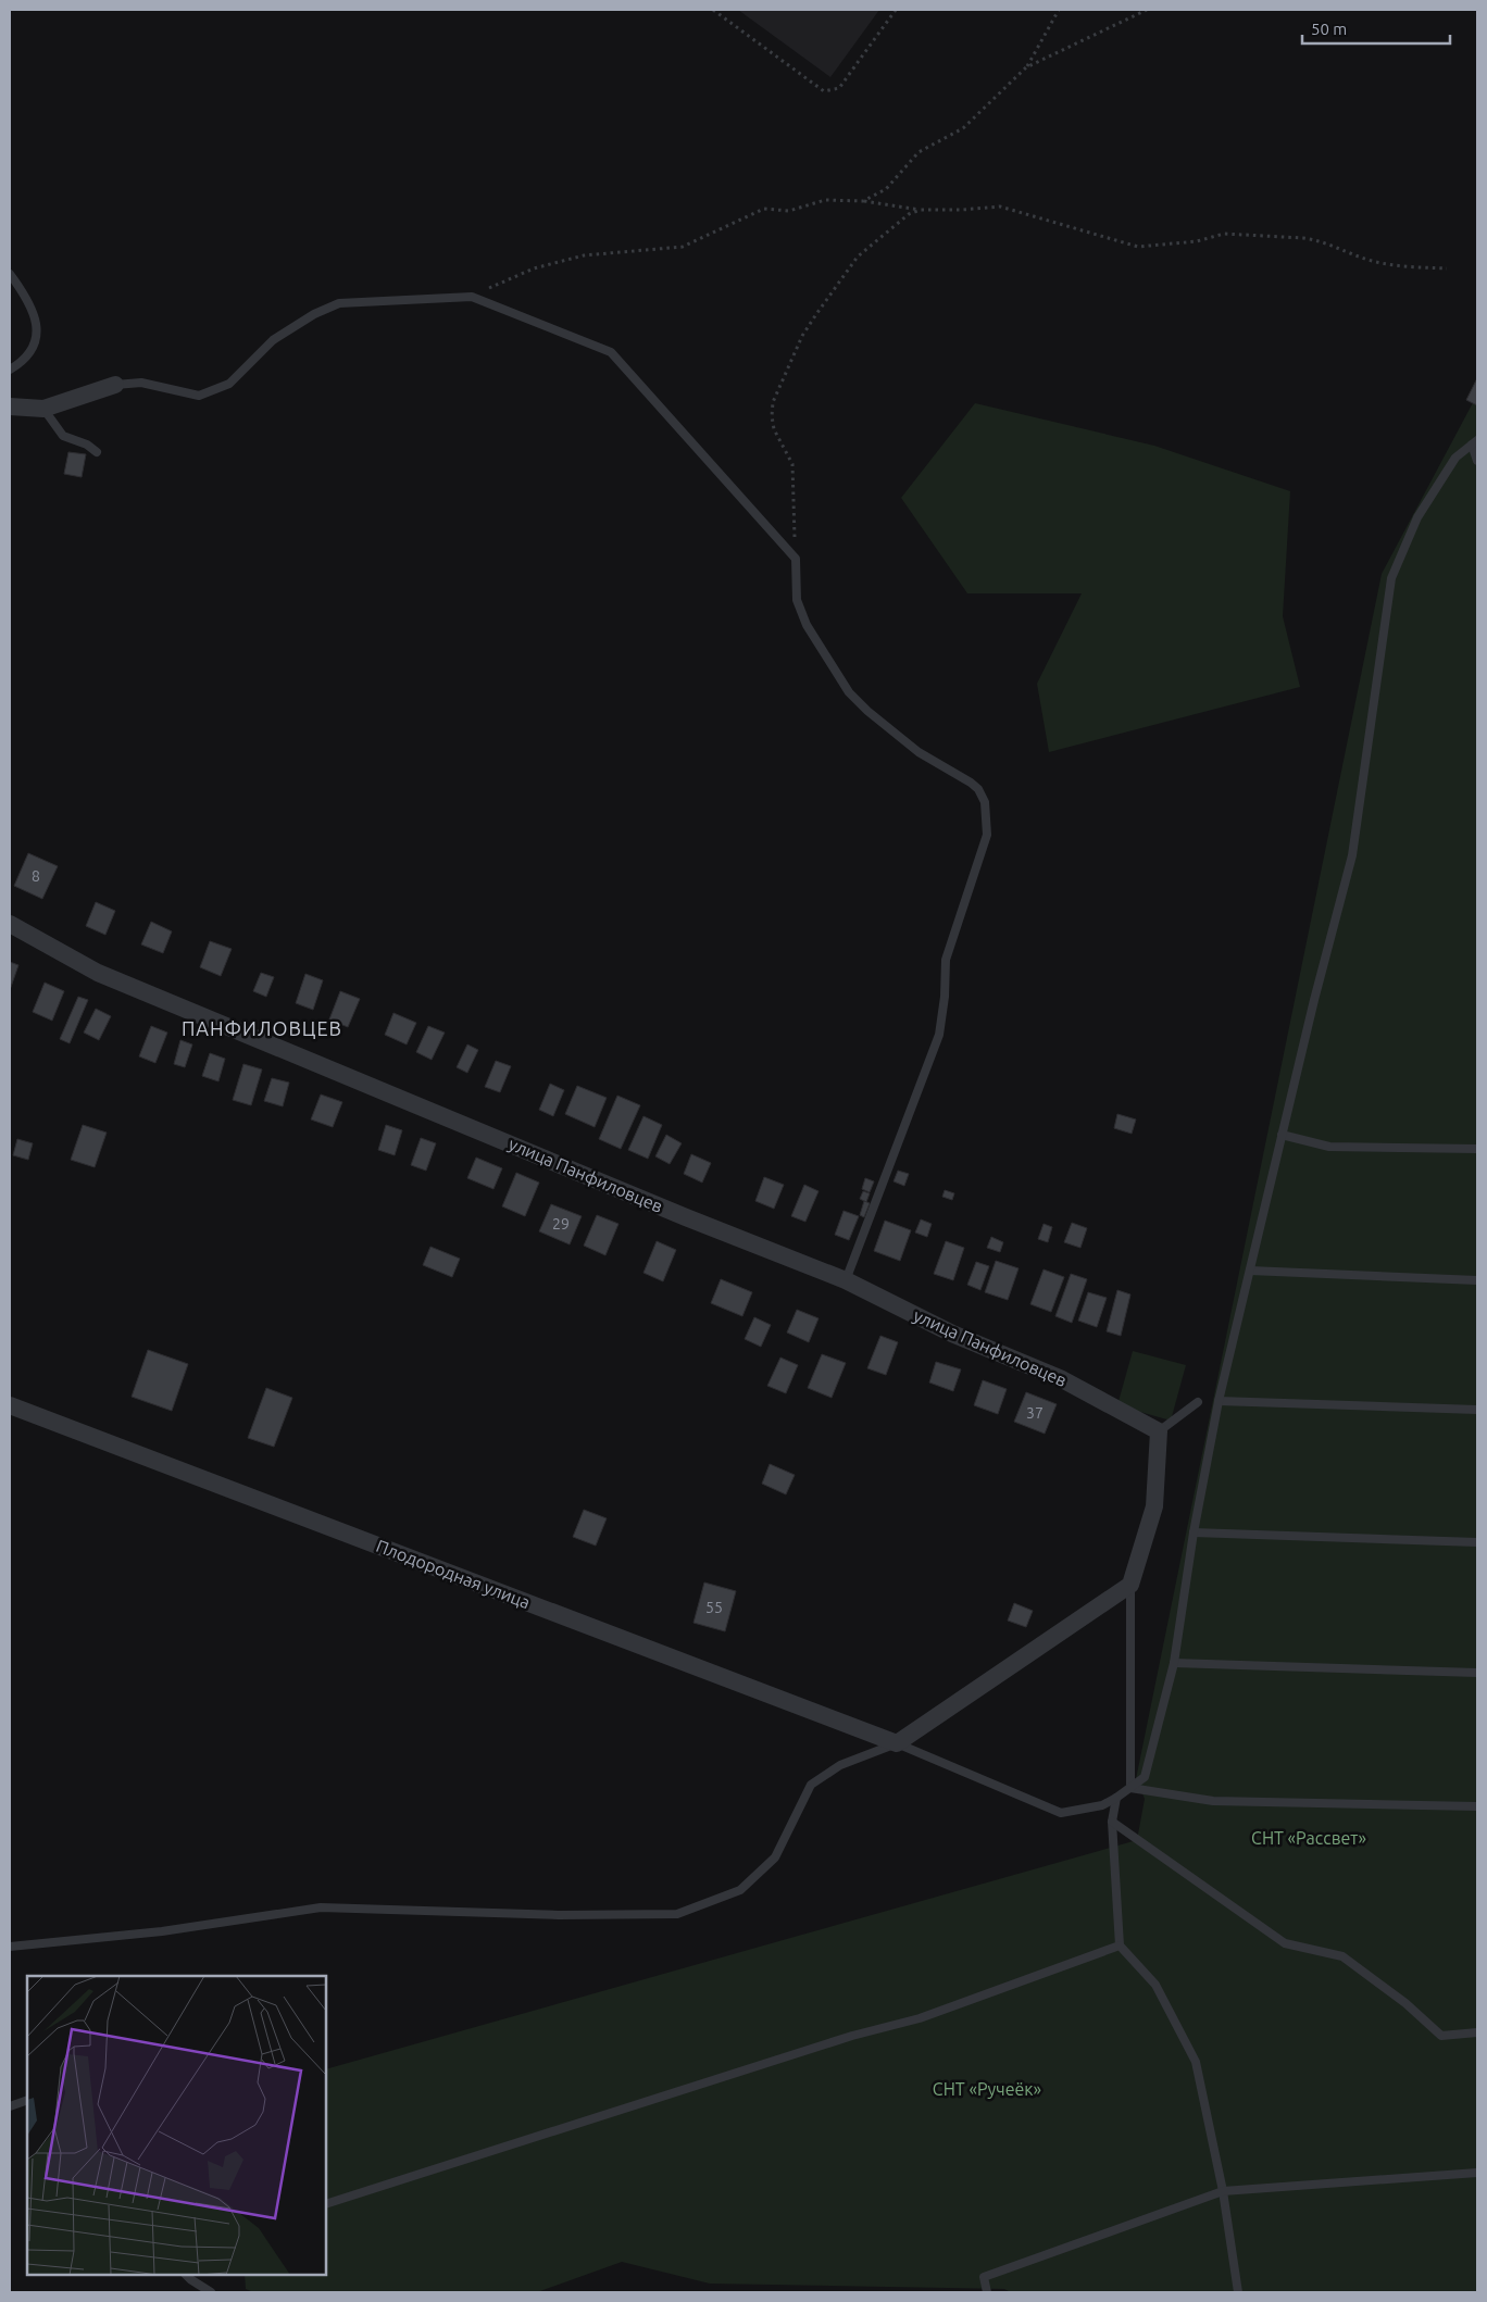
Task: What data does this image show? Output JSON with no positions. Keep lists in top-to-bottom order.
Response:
{
  "streets": {
    "street": ["улица Панфиловцев", "Плодородная улица"]
  },
  "districts": ["ПАНФИЛОВЦЕВ"],
  "parks": ["СНТ «Рассвет»", "СНТ «Ручеёк»"],
  "house_numbers": [
    "8",
    "29",
    "37",
    "55"
  ],
  "scale_bar": "50 m"
}
